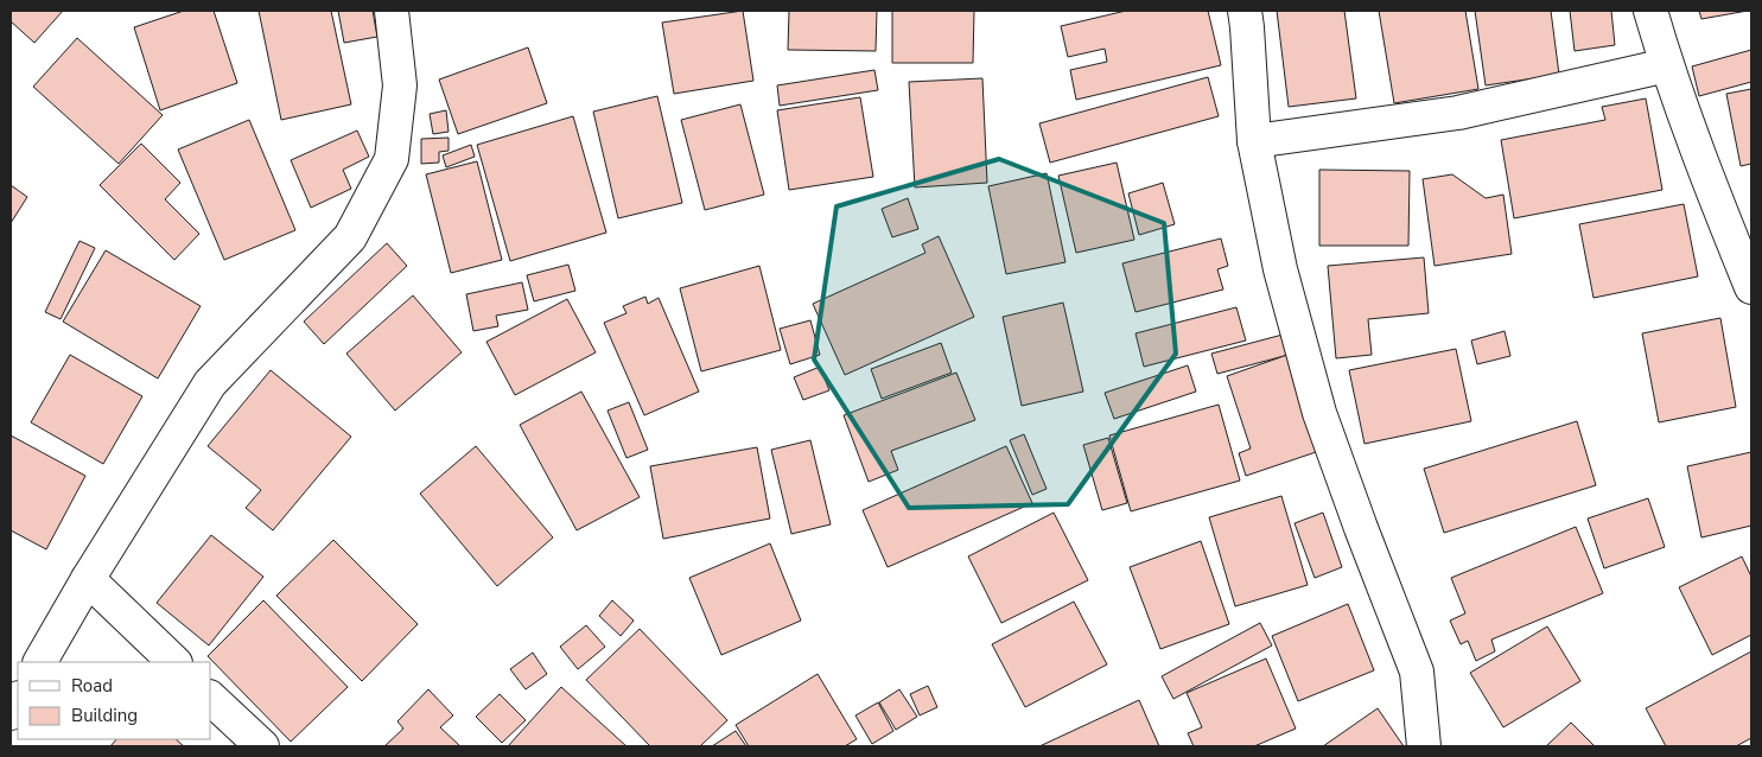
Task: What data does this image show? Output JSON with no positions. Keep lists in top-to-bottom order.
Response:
{
  "legend": ["Road", "Building"]
}
